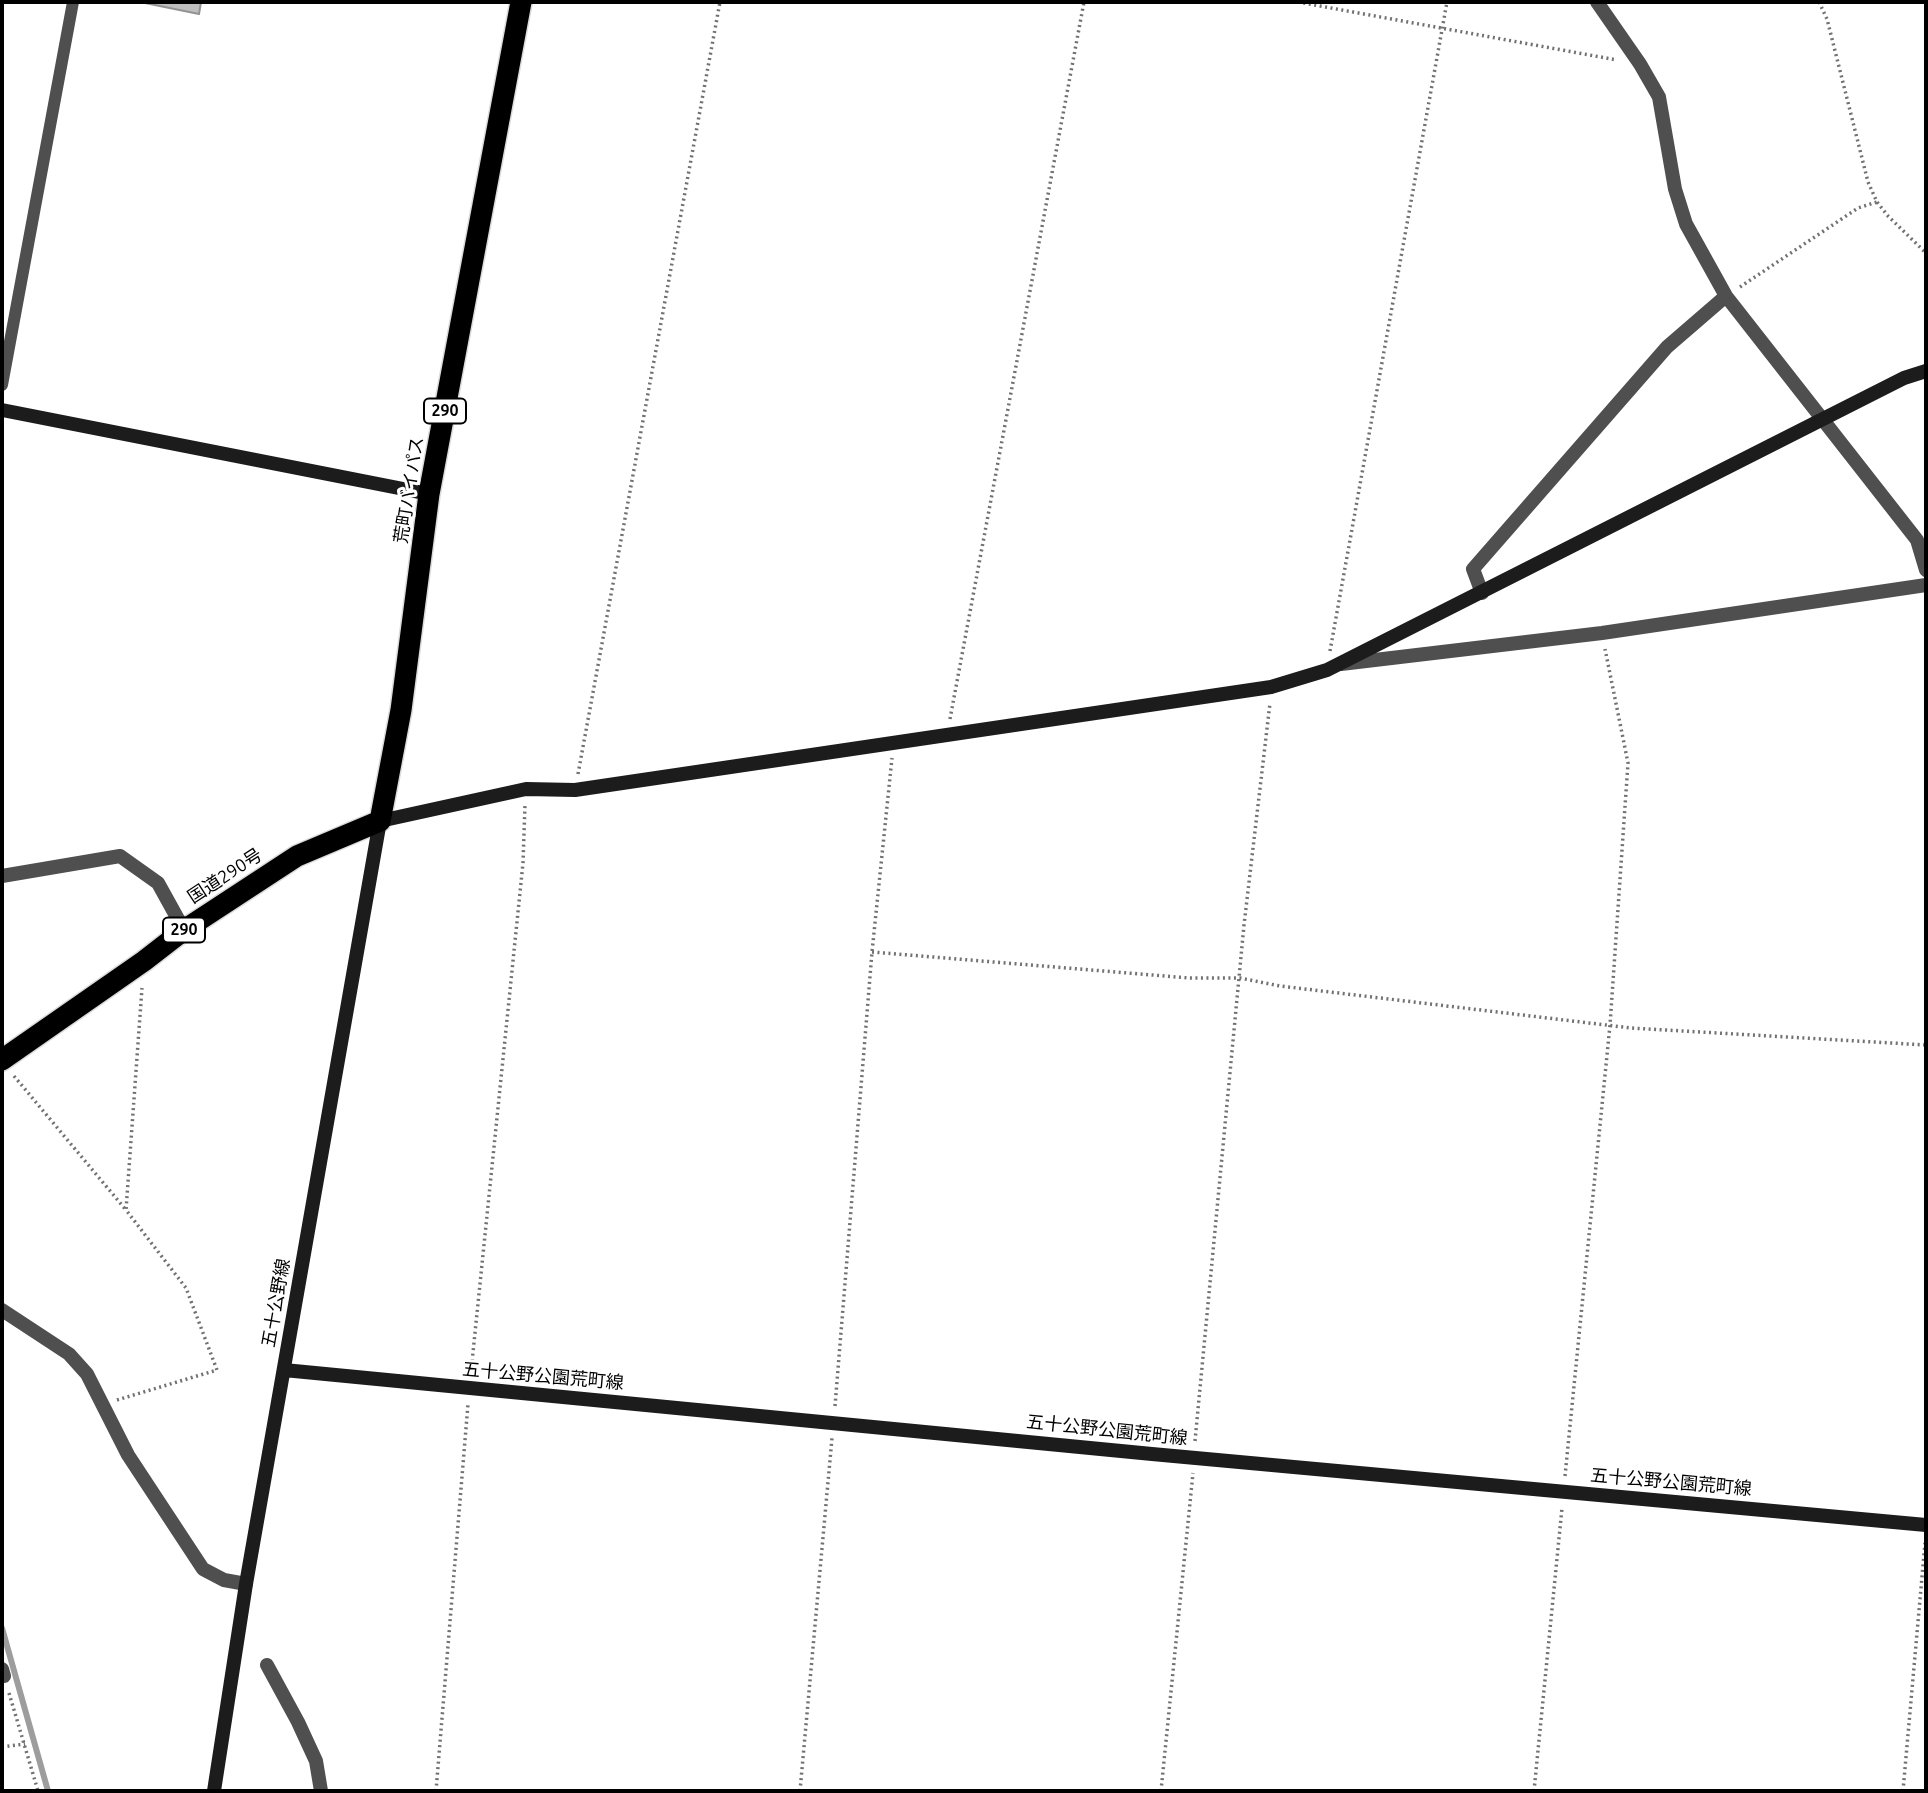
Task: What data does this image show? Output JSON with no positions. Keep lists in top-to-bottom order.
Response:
{
  "streets": {
    "highway": ["290", "荒町バイパス", "国道290号"],
    "street": ["五十公野線", "五十公野公園荒町線"]
  },
  "crossings": [
    ["荒町バイパス", "国道290号"],
    ["荒町バイパス", "五十公野線"],
    ["国道290号", "五十公野線"],
    ["五十公野線", "五十公野公園荒町線"]
  ]
}
